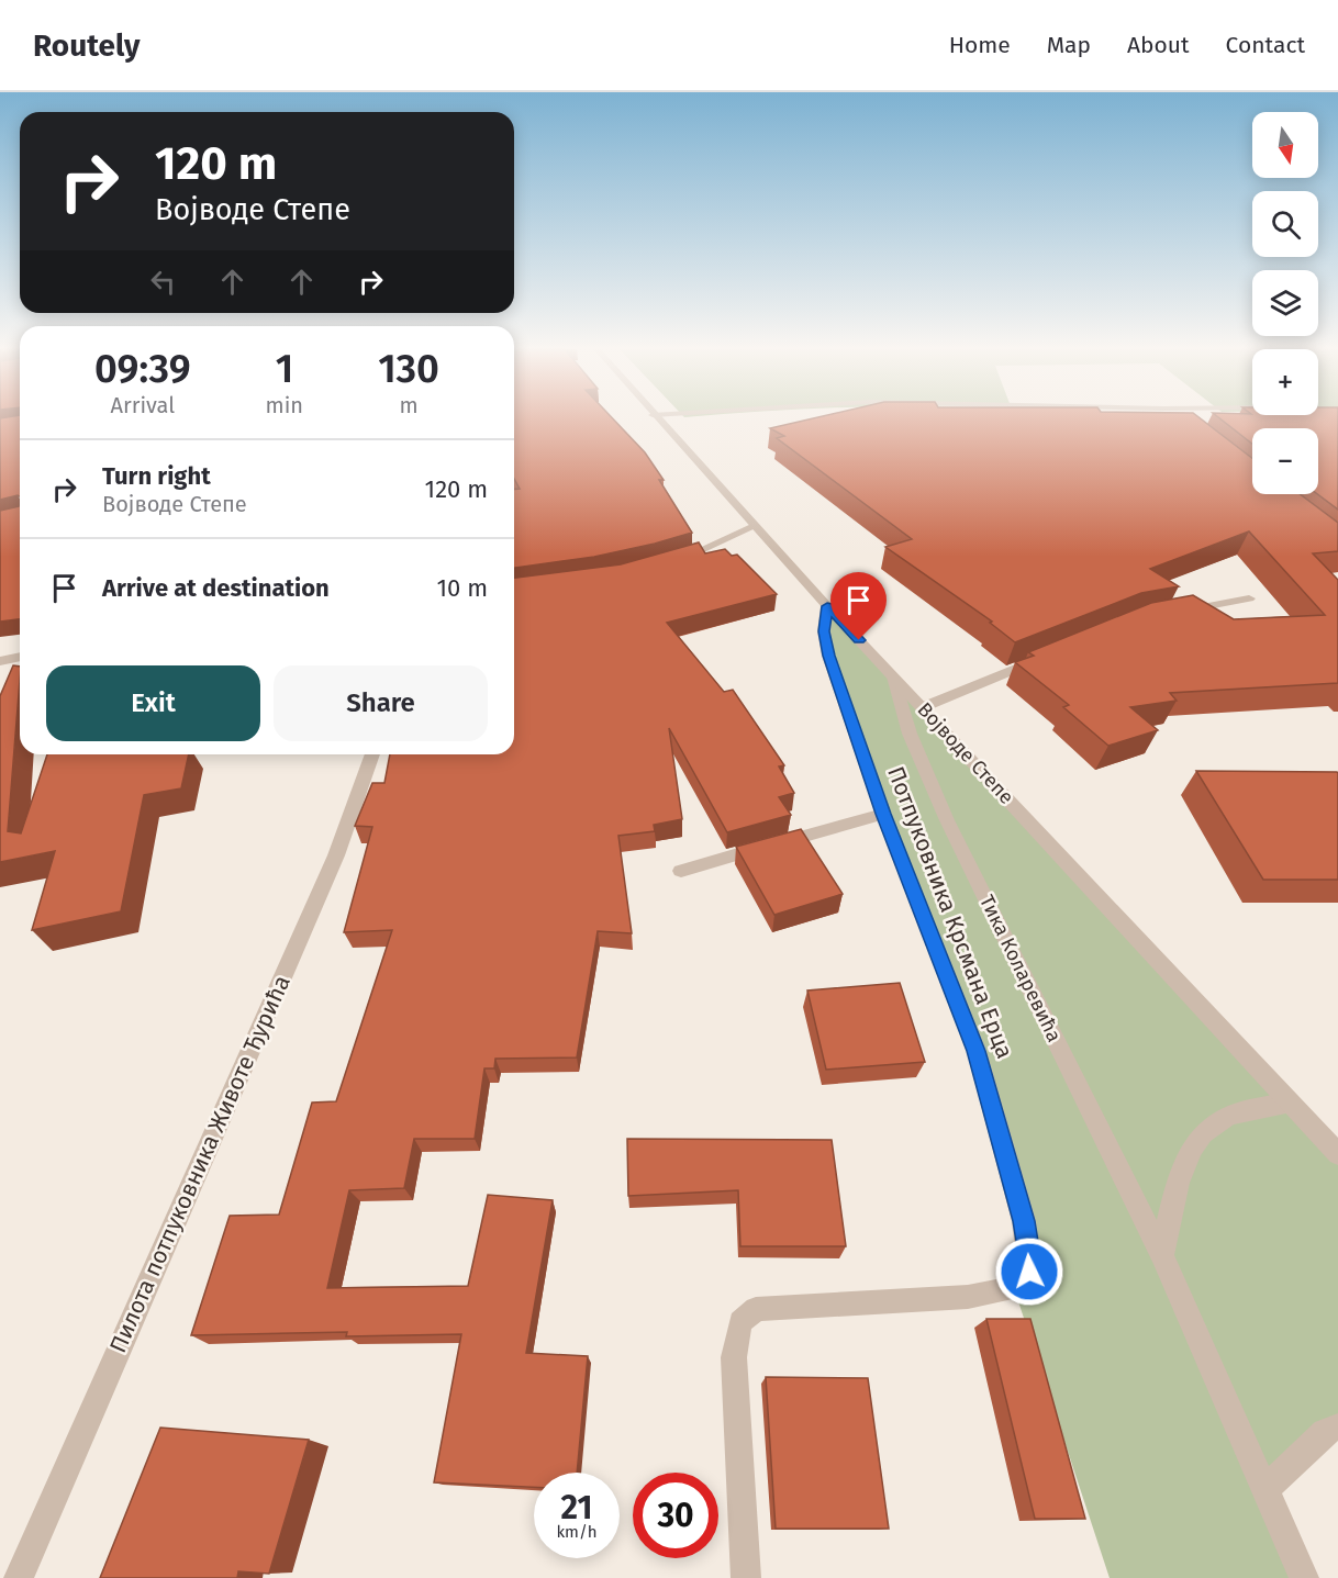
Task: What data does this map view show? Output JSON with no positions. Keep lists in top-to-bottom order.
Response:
{
  "streets": {
    "street": [
      "Војводе Степе",
      "Потпуковника Крсмана Ерца",
      "Тика Коларевића",
      "Пилота потпуковника Животе Ђурића"
    ]
  },
  "crossings": [
    ["Војводе Степе", "Потпуковника Крсмана Ерца"],
    ["Војводе Степе", "Тика Коларевића"]
  ],
  "north": "bottom",
  "page": {
    "header": "Routely",
    "nav": [
      "Home",
      "Map",
      "About",
      "Contact"
    ],
    "map_buttons": ["+", "−"],
    "turn": ["120 m", "Војводе Степе"],
    "eta": [
      "09:39",
      "Arrival",
      "1",
      "min",
      "130",
      "m"
    ],
    "list": [
      {
        "name": "Turn right",
        "note": "Војводе Степе",
        "value": "120 m"
      },
      {
        "name": "Arrive at destination",
        "value": "10 m"
      }
    ],
    "buttons": ["Exit", "Share"],
    "speed": "21 km/h",
    "limit": "30"
  }
}
